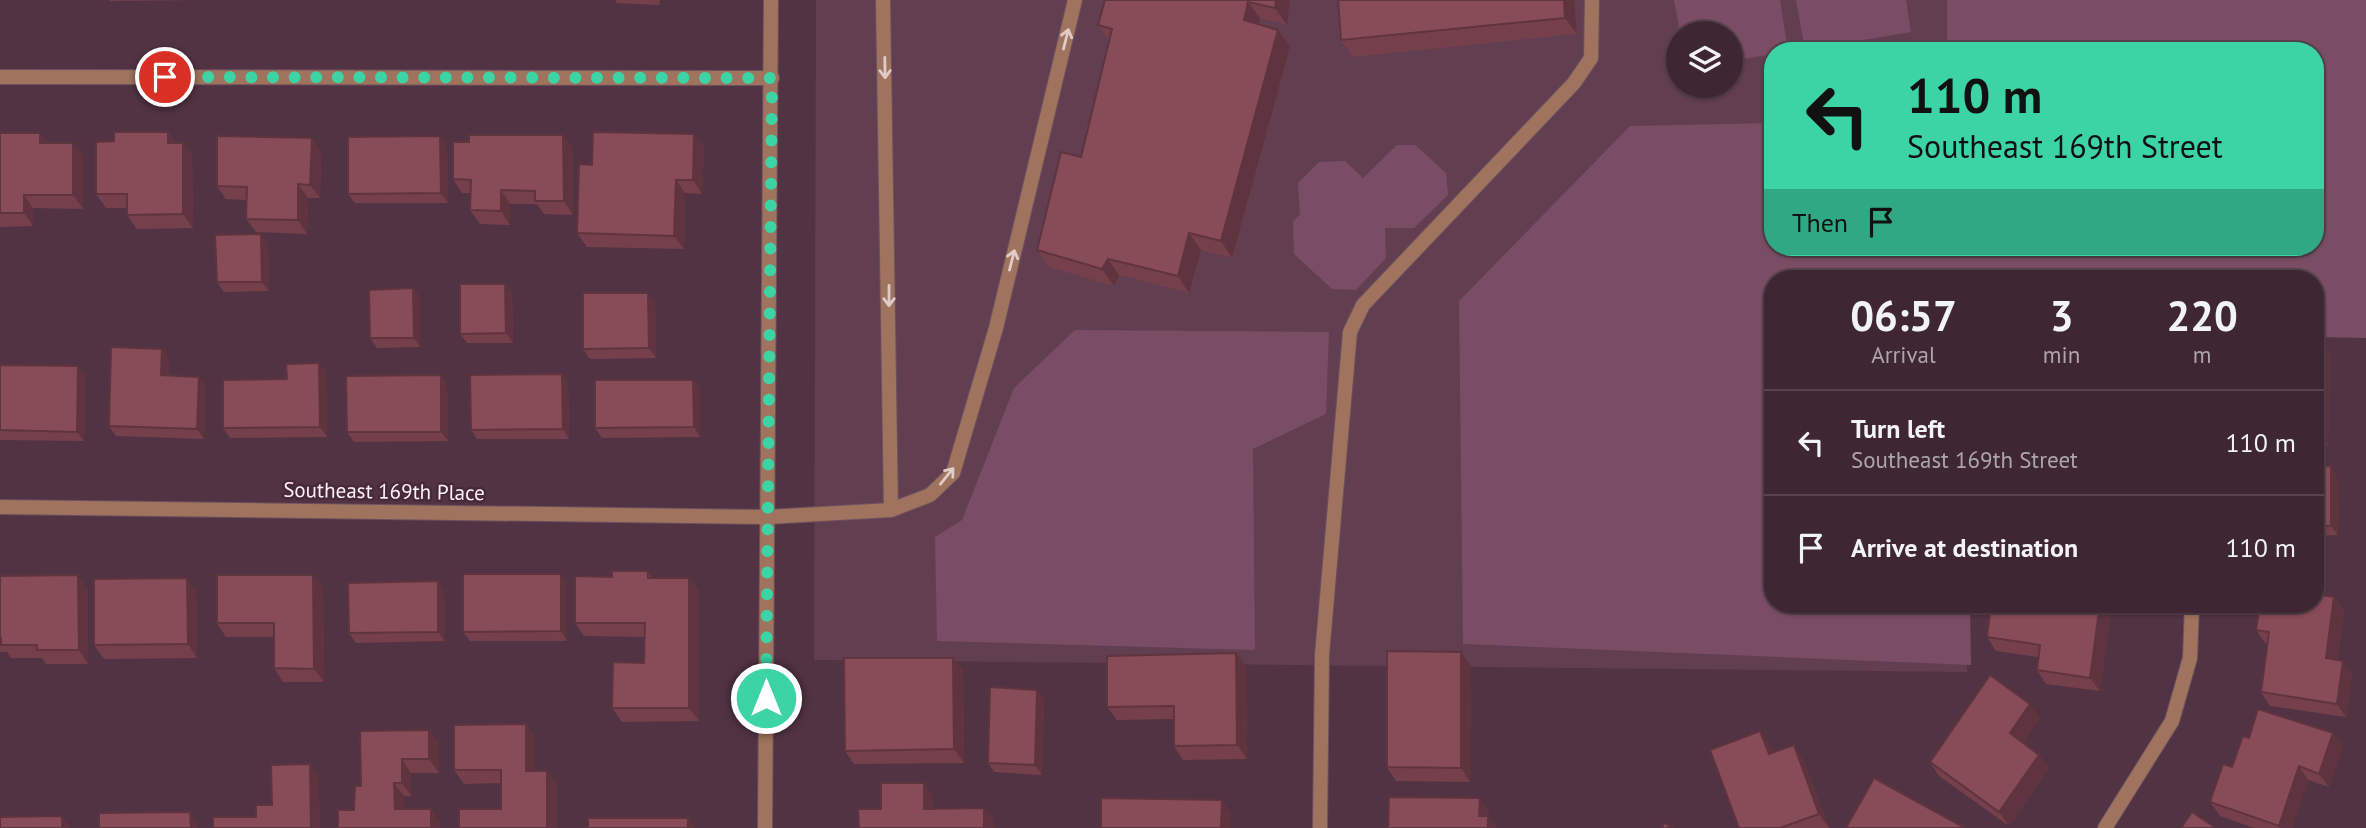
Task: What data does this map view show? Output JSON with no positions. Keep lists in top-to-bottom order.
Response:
{
  "streets": {
    "street": ["Southeast 169th Place"]
  },
  "page": {
    "turn": ["110 m", "Southeast 169th Street"],
    "then": "Then",
    "eta": [
      "06:57",
      "Arrival",
      "3",
      "min",
      "220",
      "m"
    ],
    "list": [
      {
        "name": "Turn left",
        "note": "Southeast 169th Street",
        "value": "110 m"
      },
      {
        "name": "Arrive at destination",
        "value": "110 m"
      }
    ]
  }
}
